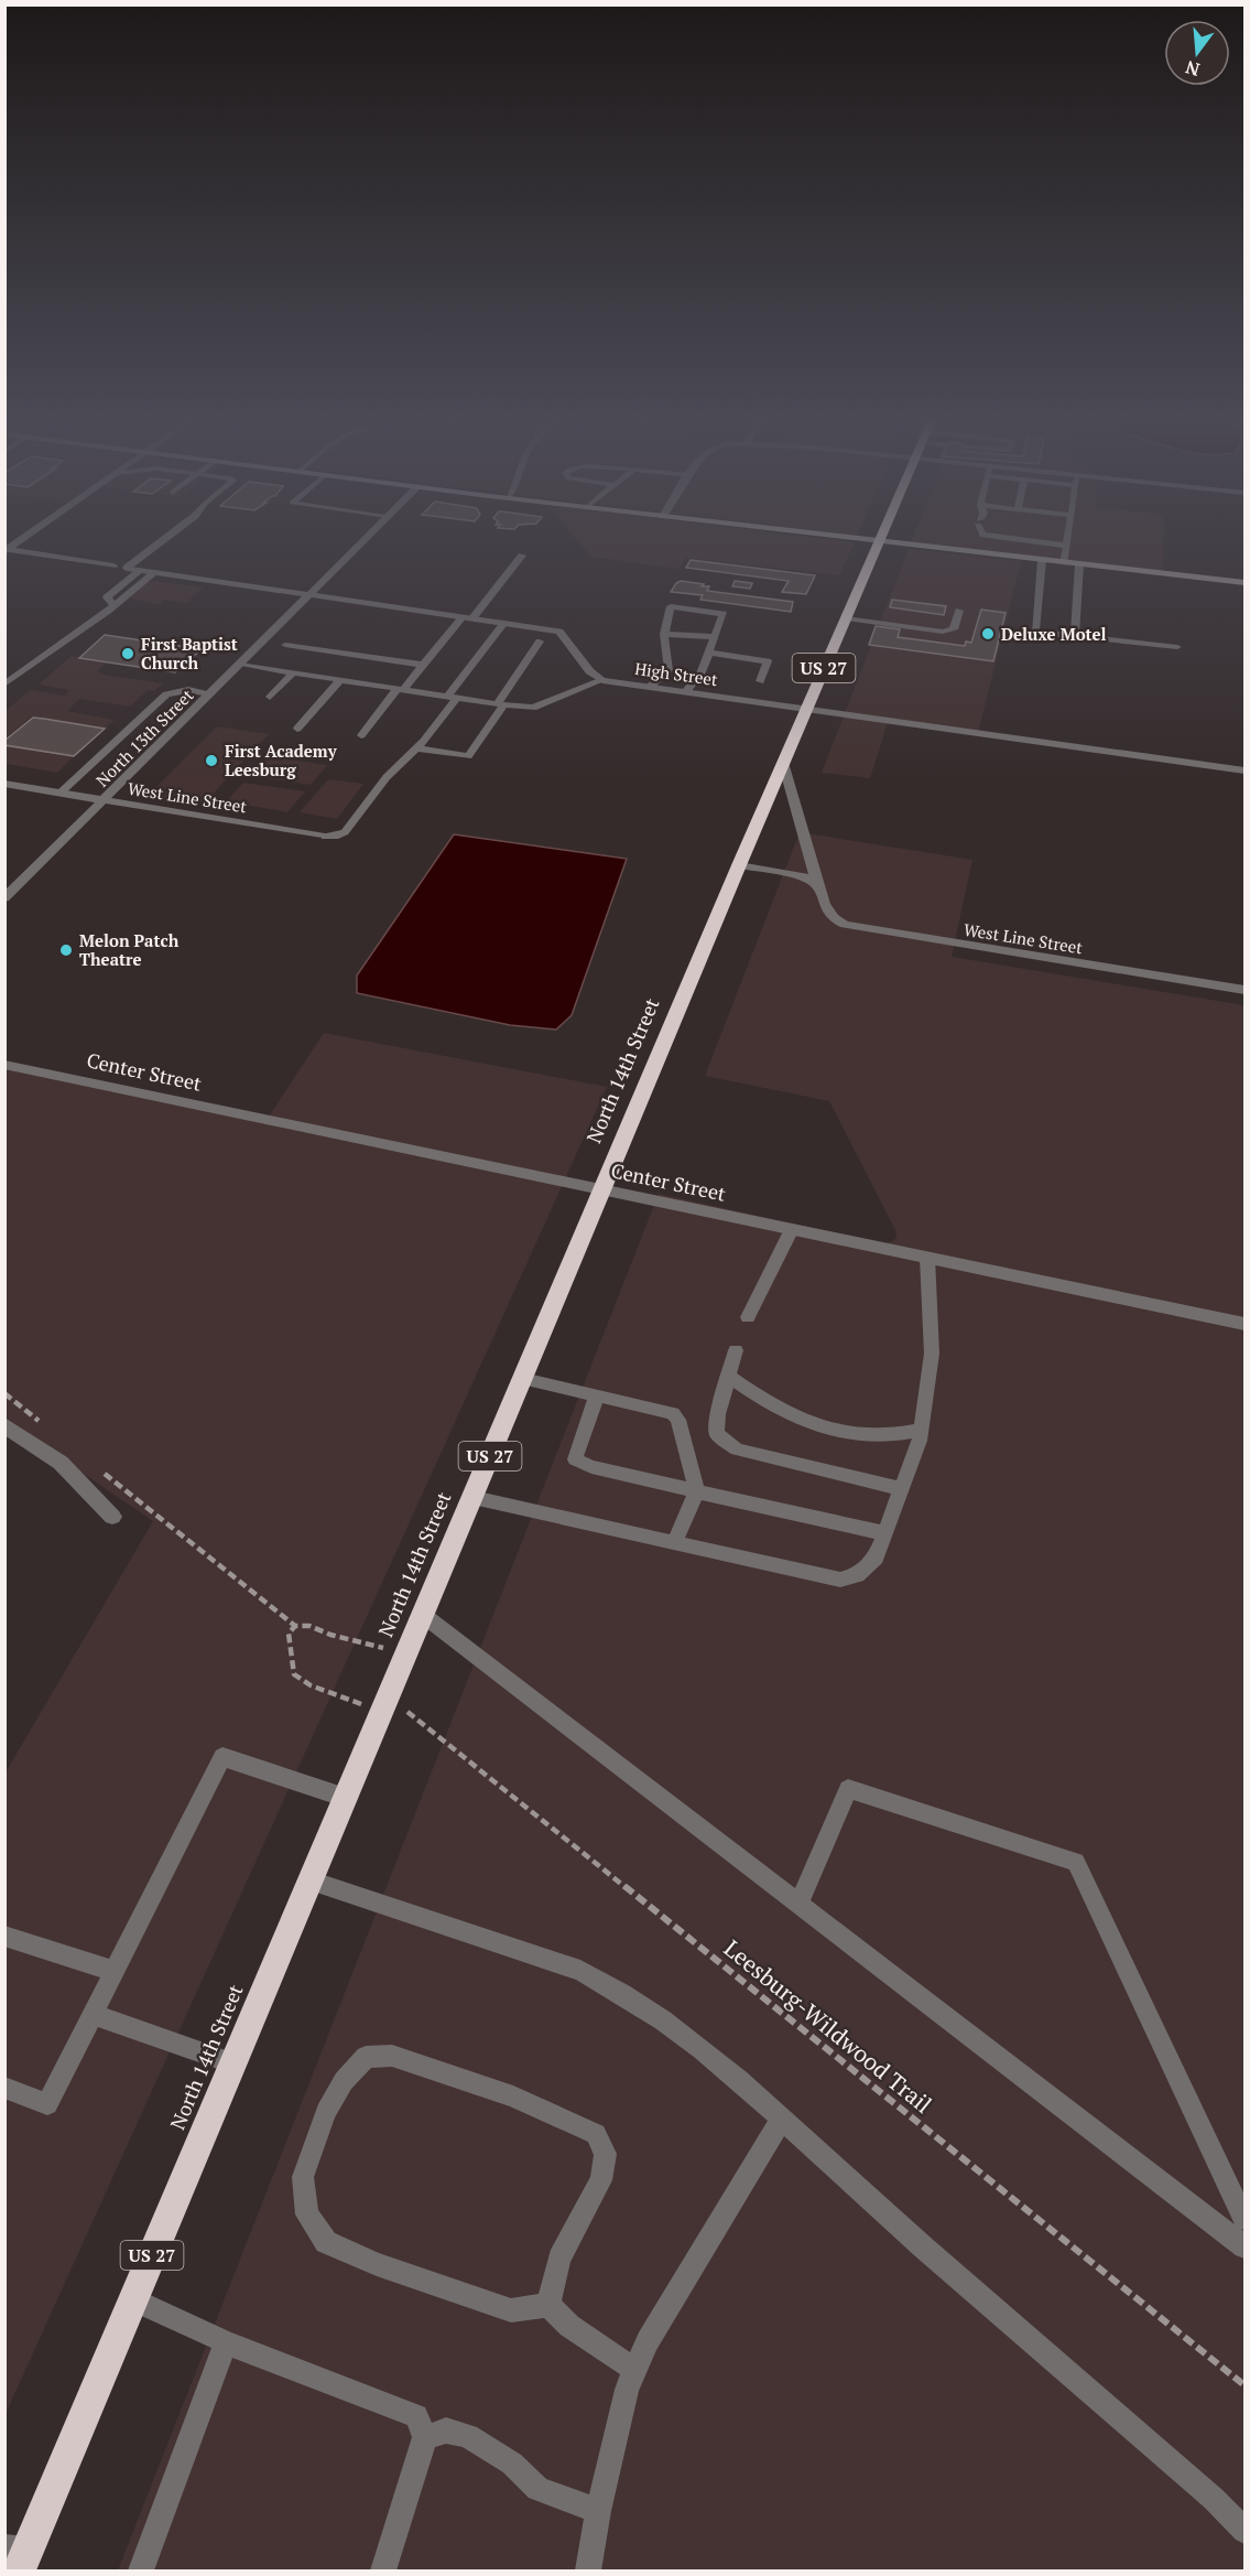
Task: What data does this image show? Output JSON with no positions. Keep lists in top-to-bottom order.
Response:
{
  "streets": {
    "highway": ["US 27", "North 14th Street"],
    "street": [
      "High Street",
      "North 13th Street",
      "West Line Street",
      "Center Street"
    ],
    "path": ["Leesburg-Wildwood Trail"]
  },
  "crossings": [
    ["High Street", "North 14th Street"],
    ["North 13th Street", "West Line Street"],
    ["West Line Street", "North 14th Street"],
    ["North 14th Street", "Center Street"],
    ["North 14th Street", "Leesburg-Wildwood Trail"]
  ],
  "places": [
    "Deluxe Motel",
    "First Baptist Church",
    "First Academy Leesburg",
    "Melon Patch Theatre"
  ],
  "north": "bottom"
}
